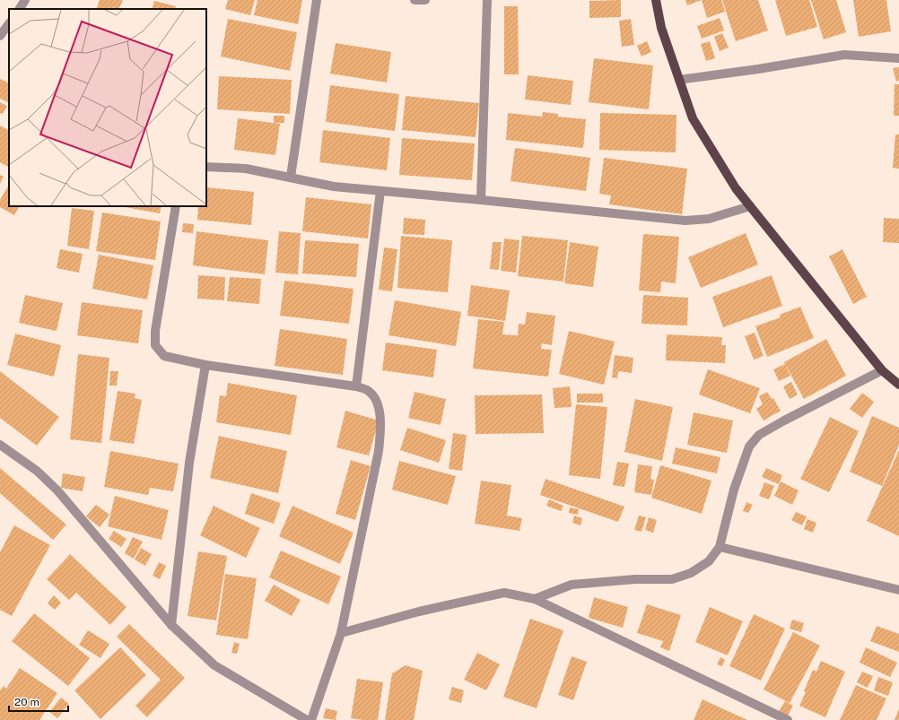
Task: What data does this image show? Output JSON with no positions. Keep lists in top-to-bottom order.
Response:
{
  "scale_bar": "20 m"
}
